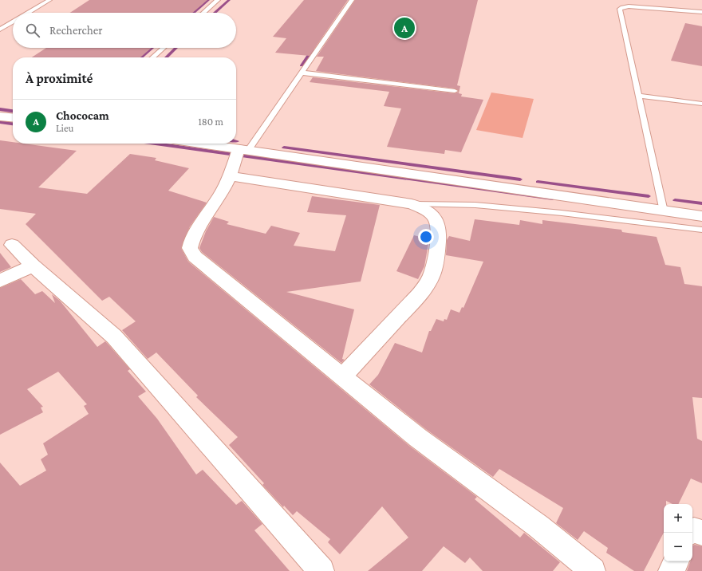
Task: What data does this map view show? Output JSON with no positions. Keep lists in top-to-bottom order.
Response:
{
  "page": {
    "search": "Rechercher",
    "pins": "A",
    "heading": "À proximité",
    "list": [
      {
        "mark": "A",
        "name": "Chococam",
        "note": "Lieu",
        "value": "180 m"
      }
    ],
    "map_buttons": ["+", "−"]
  }
}
